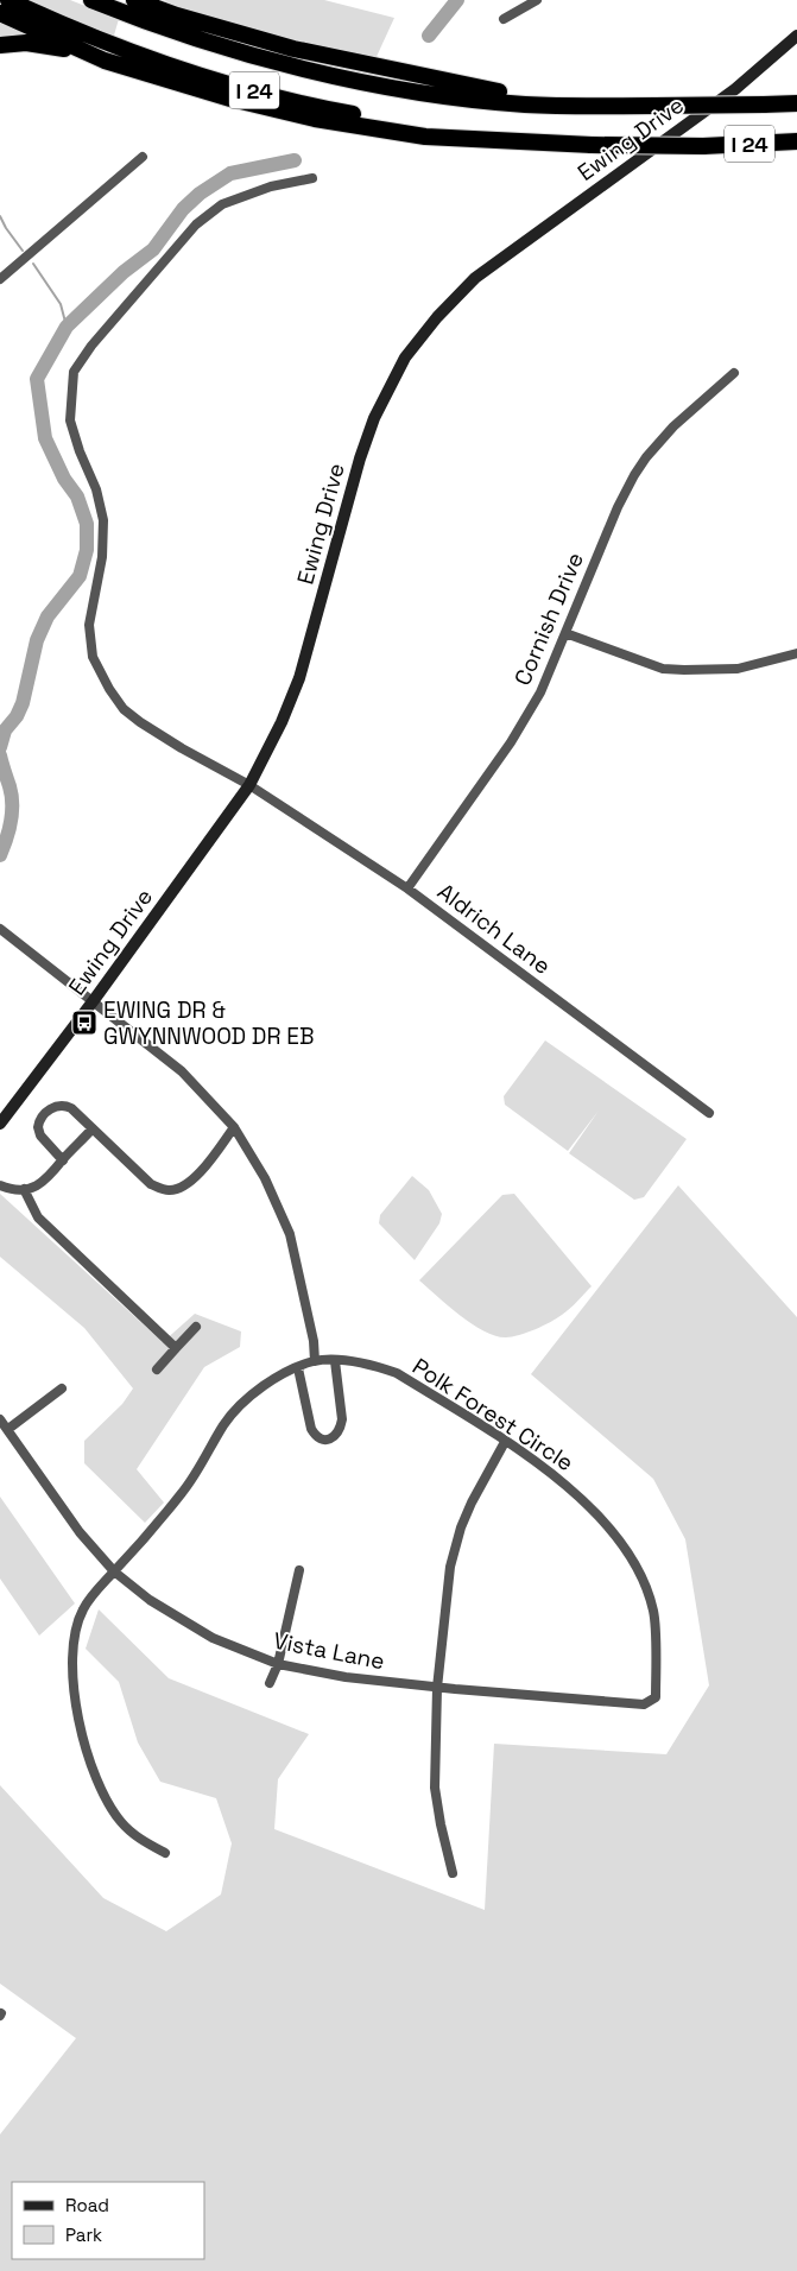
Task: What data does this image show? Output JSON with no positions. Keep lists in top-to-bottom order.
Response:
{
  "streets": {
    "highway": ["I 24"],
    "street": [
      "Ewing Drive",
      "Cornish Drive",
      "Aldrich Lane",
      "Polk Forest Circle",
      "Vista Lane"
    ]
  },
  "crossings": [
    ["Ewing Drive", "Aldrich Lane"],
    ["Cornish Drive", "Aldrich Lane"],
    ["Polk Forest Circle", "Vista Lane"]
  ],
  "places": {
    "bus stop": ["EWING DR & GWYNNWOOD DR EB"]
  },
  "legend": ["Road", "Park"]
}
